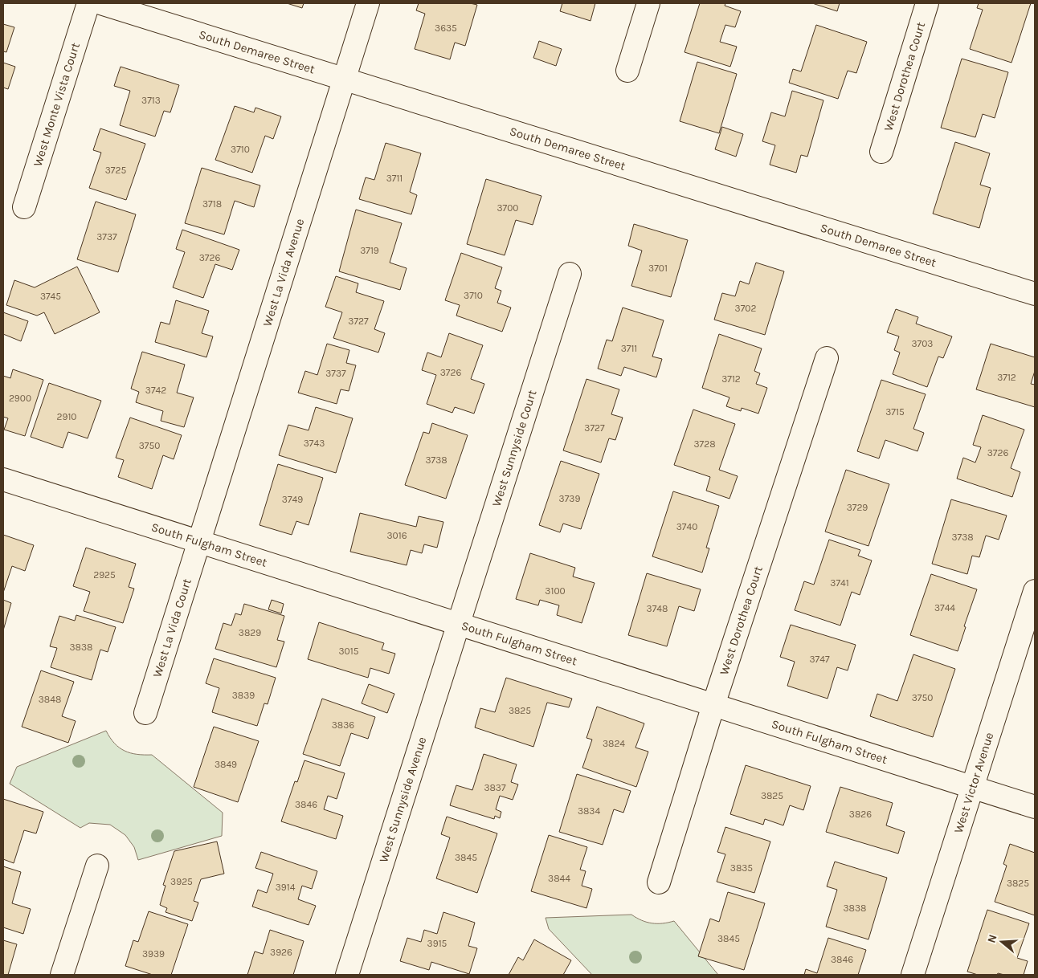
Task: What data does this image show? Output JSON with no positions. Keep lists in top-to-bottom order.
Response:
{
  "streets": {
    "street": [
      "South Demaree Street",
      "West Dorothea Court",
      "West Monte Vista Court",
      "West La Vida Avenue",
      "West Sunnyside Court",
      "South Fulgham Street",
      "West La Vida Court",
      "West Victor Avenue",
      "West Sunnyside Avenue"
    ]
  },
  "crossings": [
    ["South Demaree Street", "West La Vida Avenue"],
    ["West Dorothea Court", "South Fulgham Street"],
    ["West La Vida Avenue", "South Fulgham Street"],
    ["West La Vida Avenue", "West La Vida Court"],
    ["West Sunnyside Court", "South Fulgham Street"],
    ["West Sunnyside Court", "West Sunnyside Avenue"],
    ["South Fulgham Street", "West La Vida Court"],
    ["South Fulgham Street", "West Victor Avenue"],
    ["South Fulgham Street", "West Sunnyside Avenue"]
  ],
  "house_numbers": [
    "3635",
    "3713",
    "3710",
    "3725",
    "3711",
    "3718",
    "3700",
    "3737",
    "3719",
    "3726",
    "3701",
    "3710",
    "3745",
    "3702",
    "3727",
    "3703",
    "3711",
    "3726",
    "3737",
    "3712",
    "3712",
    "3742",
    "2900",
    "3715",
    "2910",
    "3727",
    "3743",
    "3728",
    "3750",
    "3726",
    "3738",
    "3739",
    "3749",
    "3729",
    "3740",
    "3016",
    "3738",
    "2925",
    "3741",
    "3100",
    "3744",
    "3748",
    "3829",
    "3838",
    "3015",
    "3747",
    "3839",
    "3750",
    "3848",
    "3825",
    "3836",
    "3824",
    "3849",
    "3837",
    "3825",
    "3846",
    "3834",
    "3826",
    "3845",
    "3835",
    "3844",
    "3925",
    "3825",
    "3914",
    "3838",
    "3845",
    "3915",
    "3926",
    "3939",
    "3846"
  ],
  "north": "left"
}
